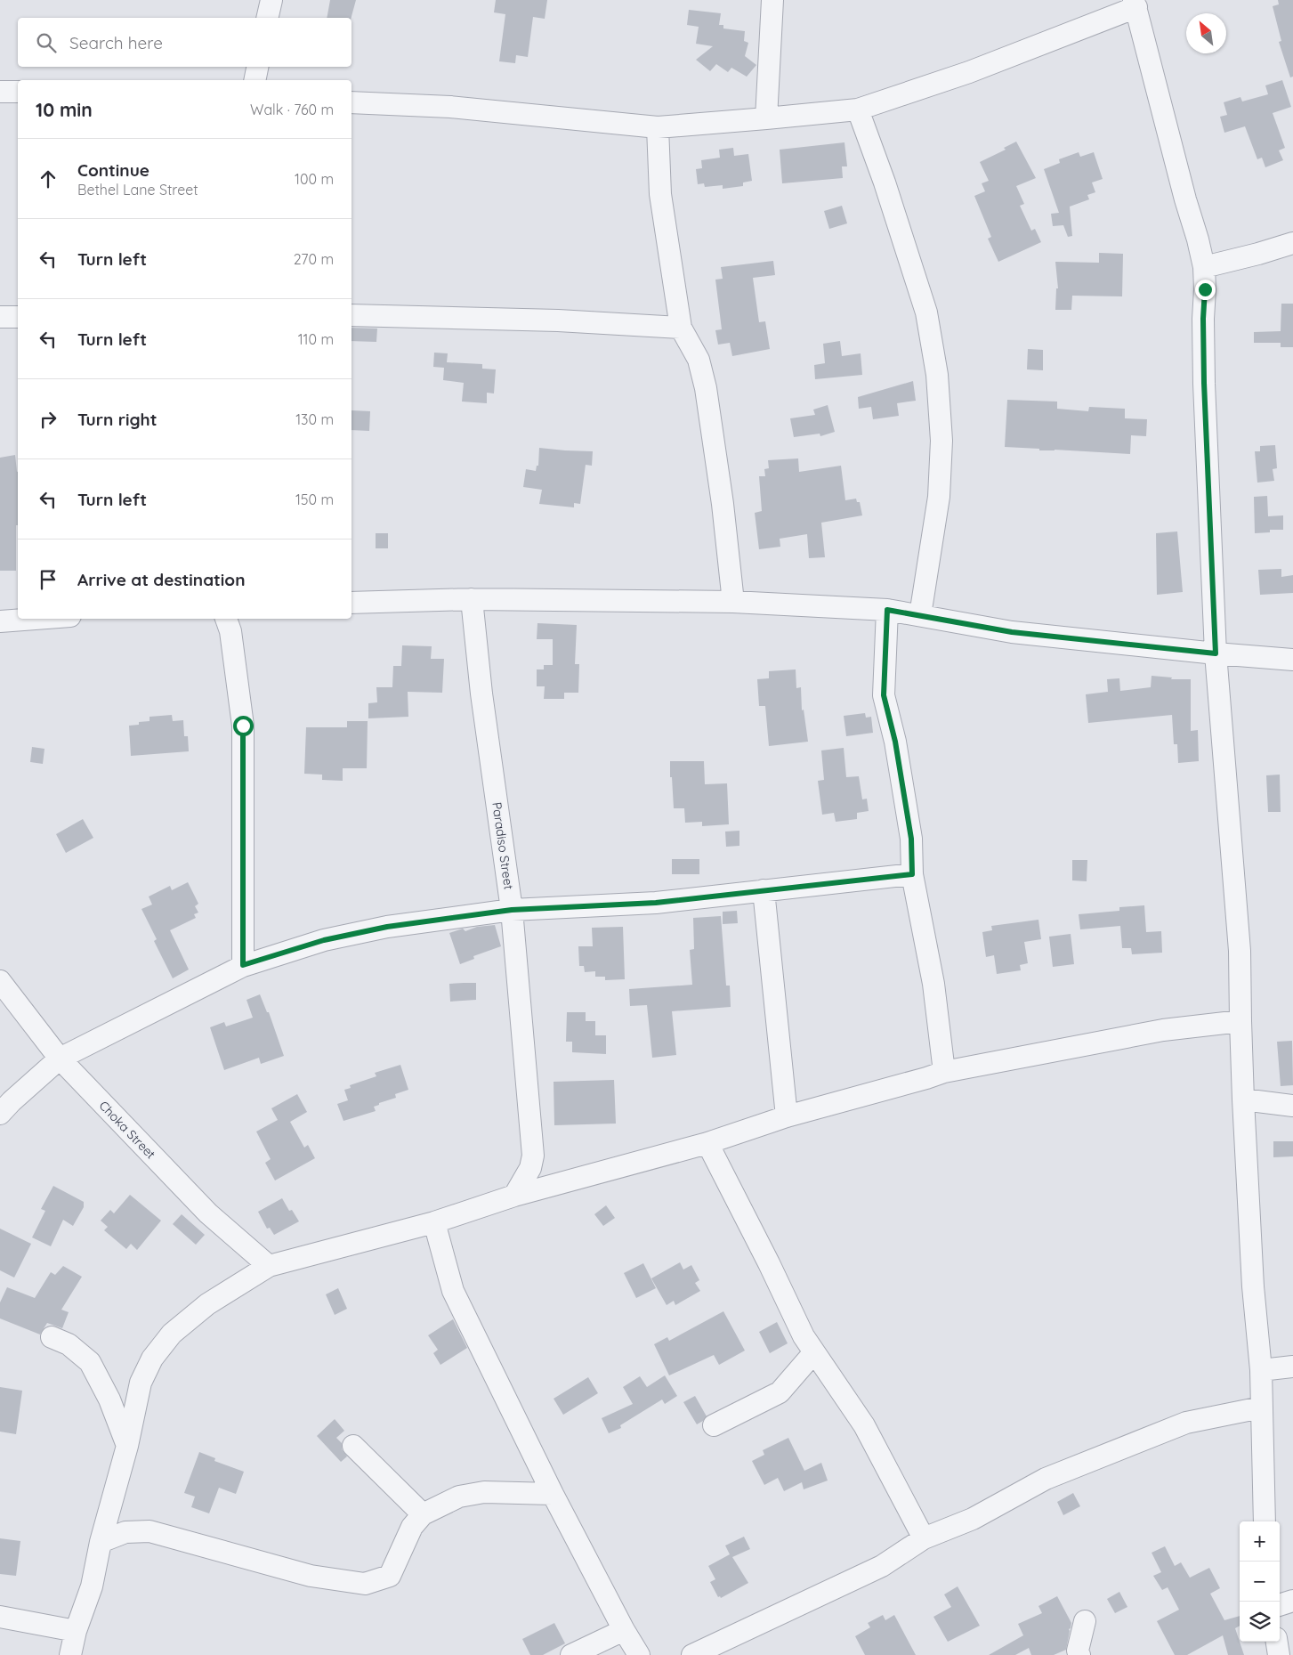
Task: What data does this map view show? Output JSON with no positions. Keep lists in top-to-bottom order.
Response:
{
  "streets": {
    "street": ["Paradiso Street", "Choka Street"]
  },
  "north": "top left",
  "page": {
    "search": "Search here",
    "heading": ["10 min", "Walk · 760 m"],
    "list": [
      ["Continue", "Bethel Lane Street", "100 m"],
      ["Turn left", "270 m"],
      ["Turn left", "110 m"],
      ["Turn right", "130 m"],
      ["Turn left", "150 m"],
      "Arrive at destination"
    ],
    "map_buttons": ["+", "−"]
  }
}
